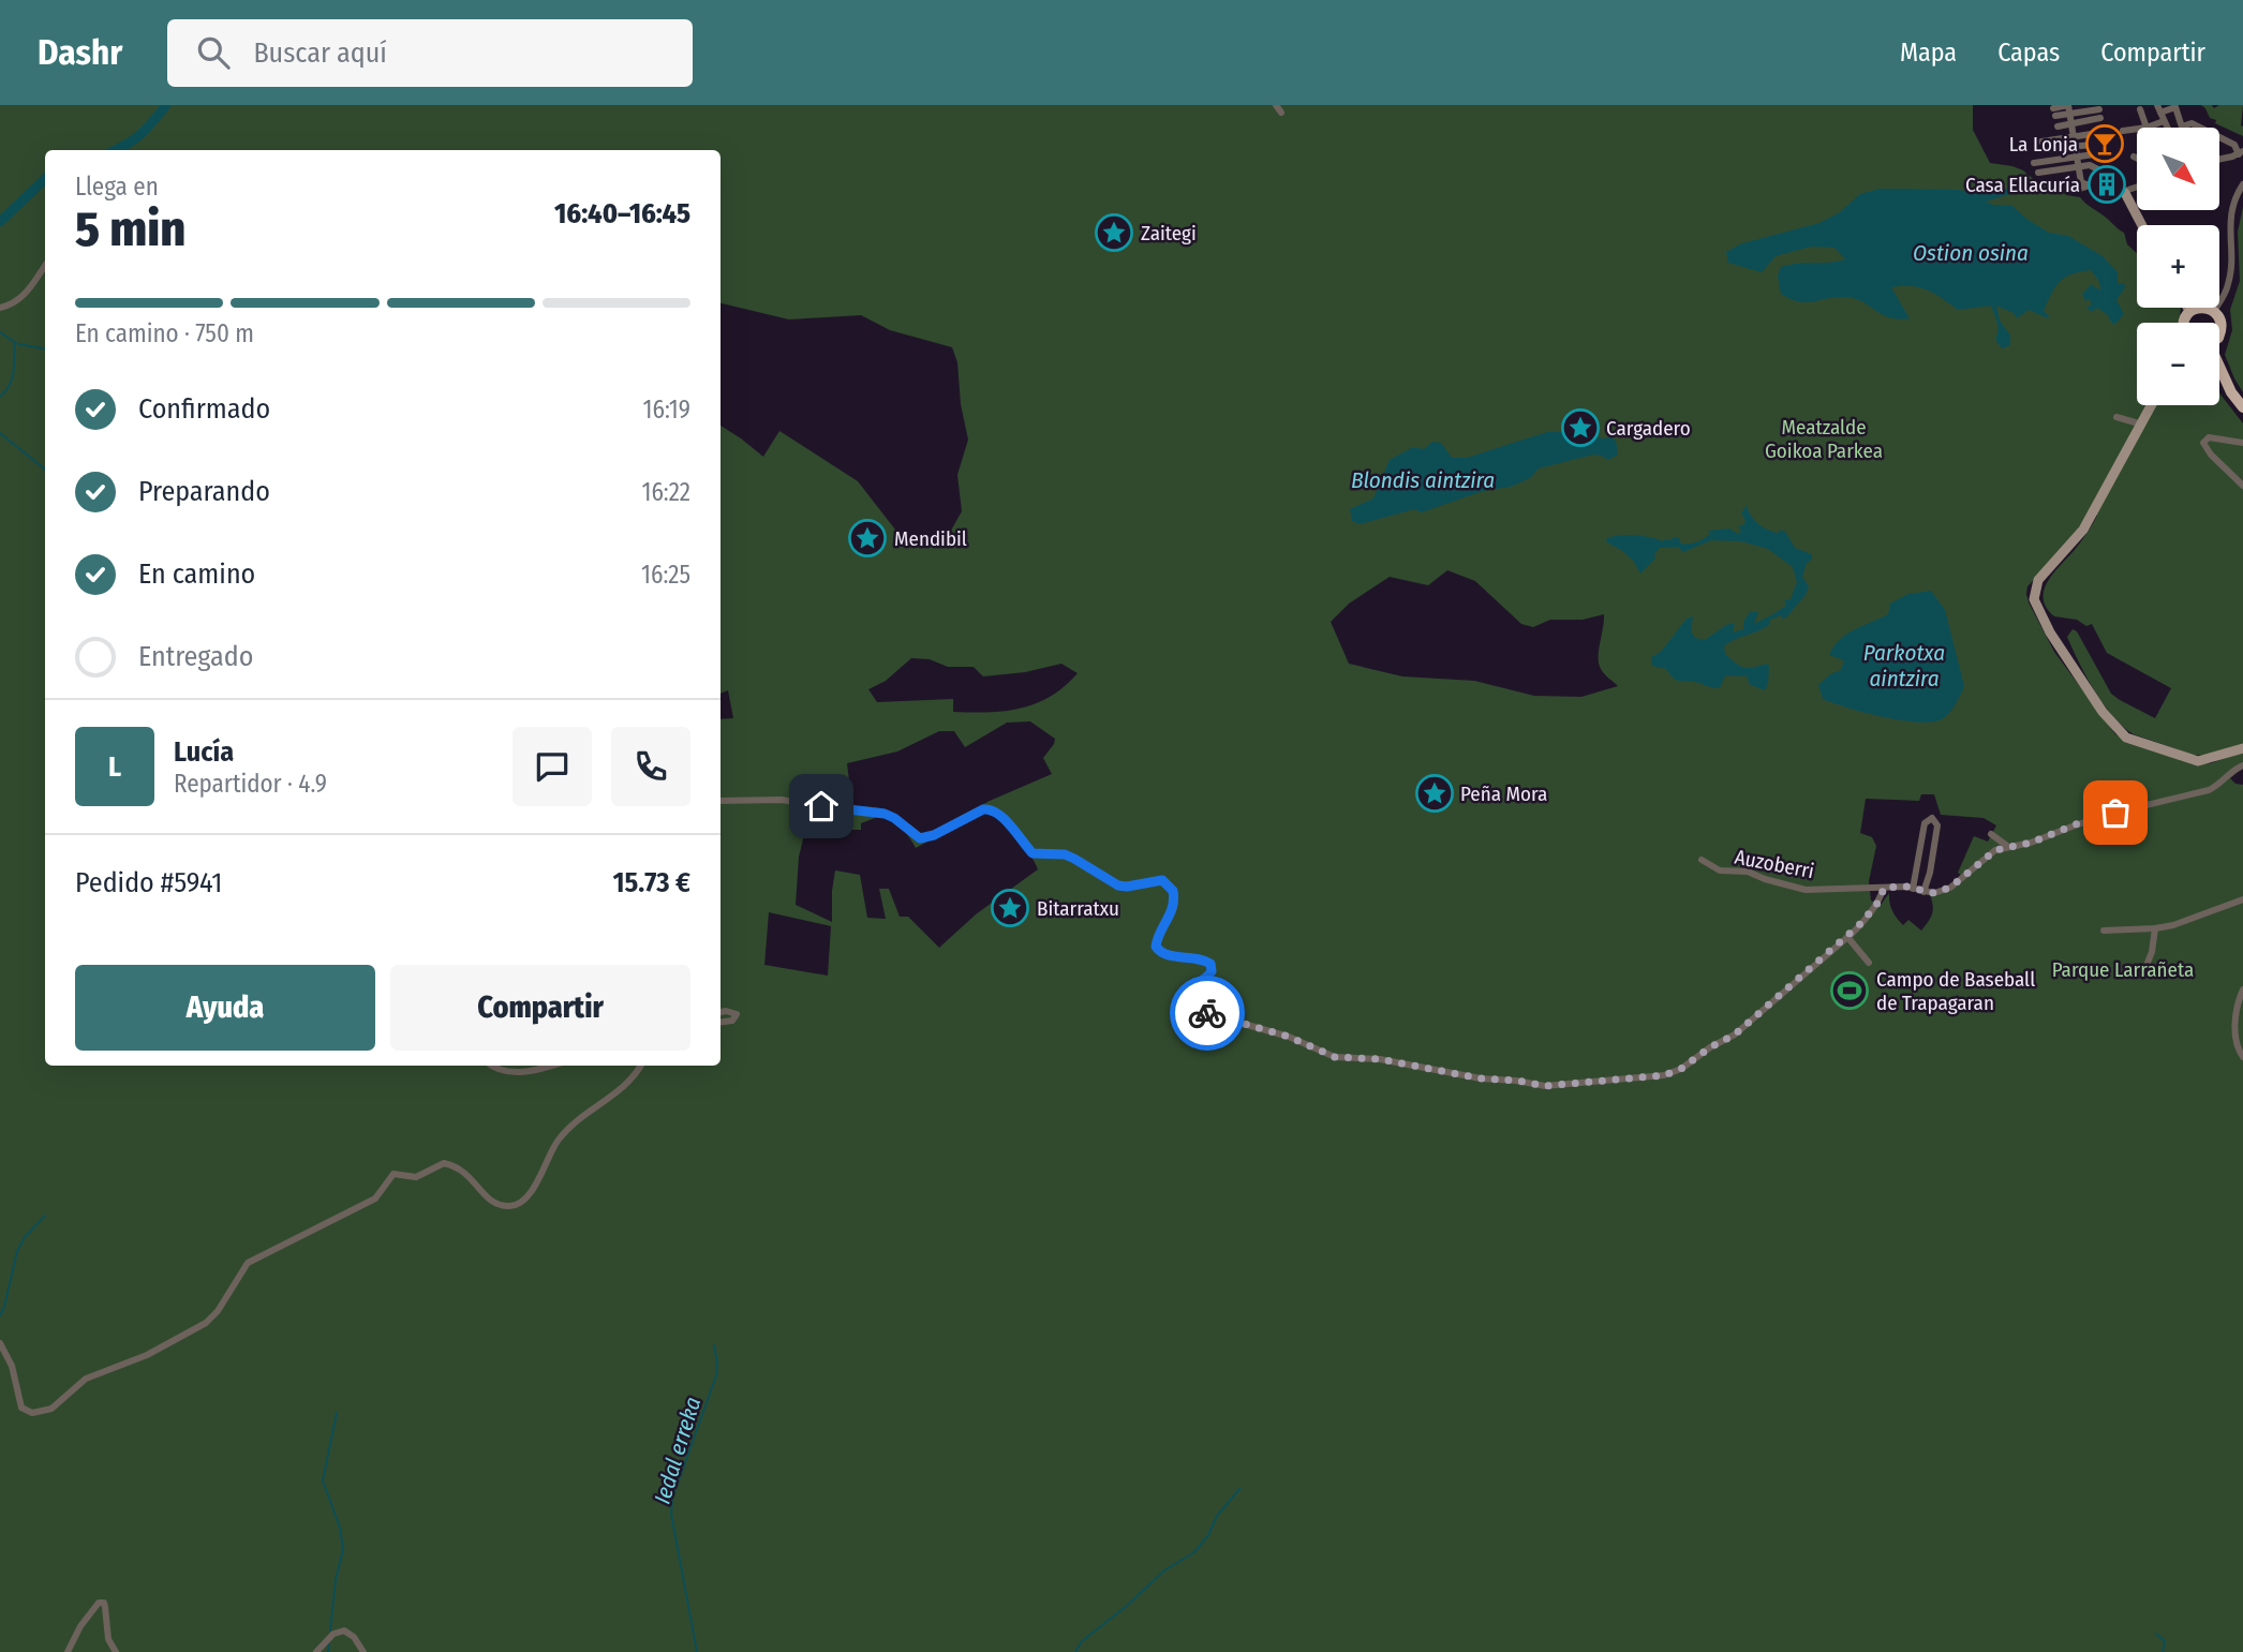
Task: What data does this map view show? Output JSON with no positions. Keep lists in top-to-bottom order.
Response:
{
  "streets": {
    "street": ["Auzoberri"]
  },
  "water": [
    "Ostion osina",
    "Blondis aintzira",
    "Parkotxa aintzira",
    "Iedal erreka"
  ],
  "parks": ["Meatzalde Goikoa Parkea", "Parque Larrañeta"],
  "places": {
    "bar": ["La Lonja"],
    "building": ["Casa Ellacuría"],
    "place": [
      "Zaitegi",
      "Cargadero",
      "Mendibil",
      "Peña Mora",
      "Bitarratxu"
    ],
    "sports": ["Campo de Baseball de Trapagaran"]
  },
  "north": "bottom right",
  "page": {
    "header": "Dashr",
    "search": "Buscar aquí",
    "nav": ["Mapa", "Capas", "Compartir"],
    "map_buttons": ["+", "−"],
    "heading": ["5 min", "Llega en", "16:40–16:45"],
    "panel": [
      "Lucía",
      "Repartidor · 4.9",
      "Pedido #5941",
      "15.73 €"
    ],
    "bar": "En camino · 750 m",
    "list": [
      ["Confirmado", "16:19"],
      ["Preparando", "16:22"],
      ["En camino", "16:25"],
      "Entregado"
    ],
    "round": "L",
    "buttons": ["Ayuda", "Compartir"]
  }
}
